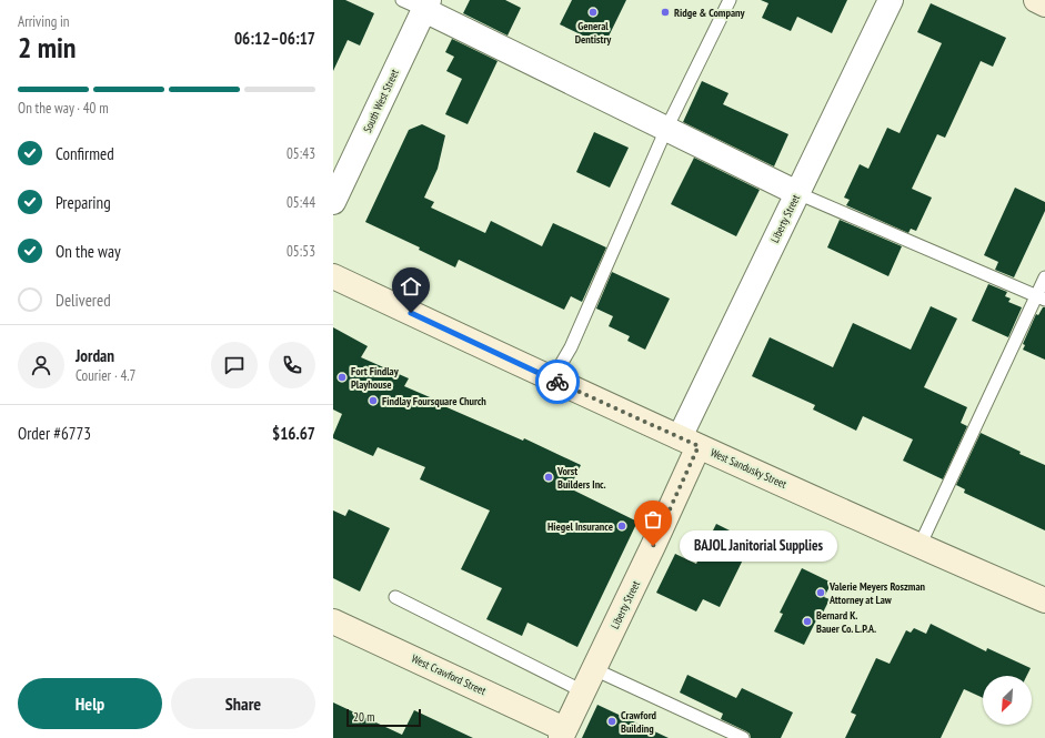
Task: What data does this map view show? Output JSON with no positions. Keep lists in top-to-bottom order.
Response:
{
  "streets": {
    "street": [
      "South West Street",
      "Liberty Street",
      "West Sandusky Street",
      "West Crawford Street"
    ]
  },
  "crossings": [
    ["Liberty Street", "West Sandusky Street"],
    ["Liberty Street", "West Crawford Street"]
  ],
  "places": [
    "General Dentistry",
    "Ridge & Company",
    "Fort Findlay Playhouse",
    "Findlay Foursquare Church",
    "Vorst Builders Inc.",
    "Hiegel Insurance",
    "BAJOL Janitorial Supplies",
    "Valerie Meyers Roszman Attorney at Law",
    "Bernard K. Bauer Co. L.P.A.",
    "Crawford Building"
  ],
  "scale_bar": "20 m",
  "north": "bottom left",
  "page": {
    "heading": ["2 min", "Arriving in", "06:12–06:17"],
    "panel": [
      "Jordan",
      "Courier · 4.7",
      "Order #6773",
      "$16.67"
    ],
    "bar": "On the way · 40 m",
    "list": [
      ["Confirmed", "05:43"],
      ["Preparing", "05:44"],
      ["On the way", "05:53"],
      "Delivered"
    ],
    "bubble": "BAJOL Janitorial Supplies",
    "buttons": ["Help", "Share"],
    "scale": "20 m"
  }
}
